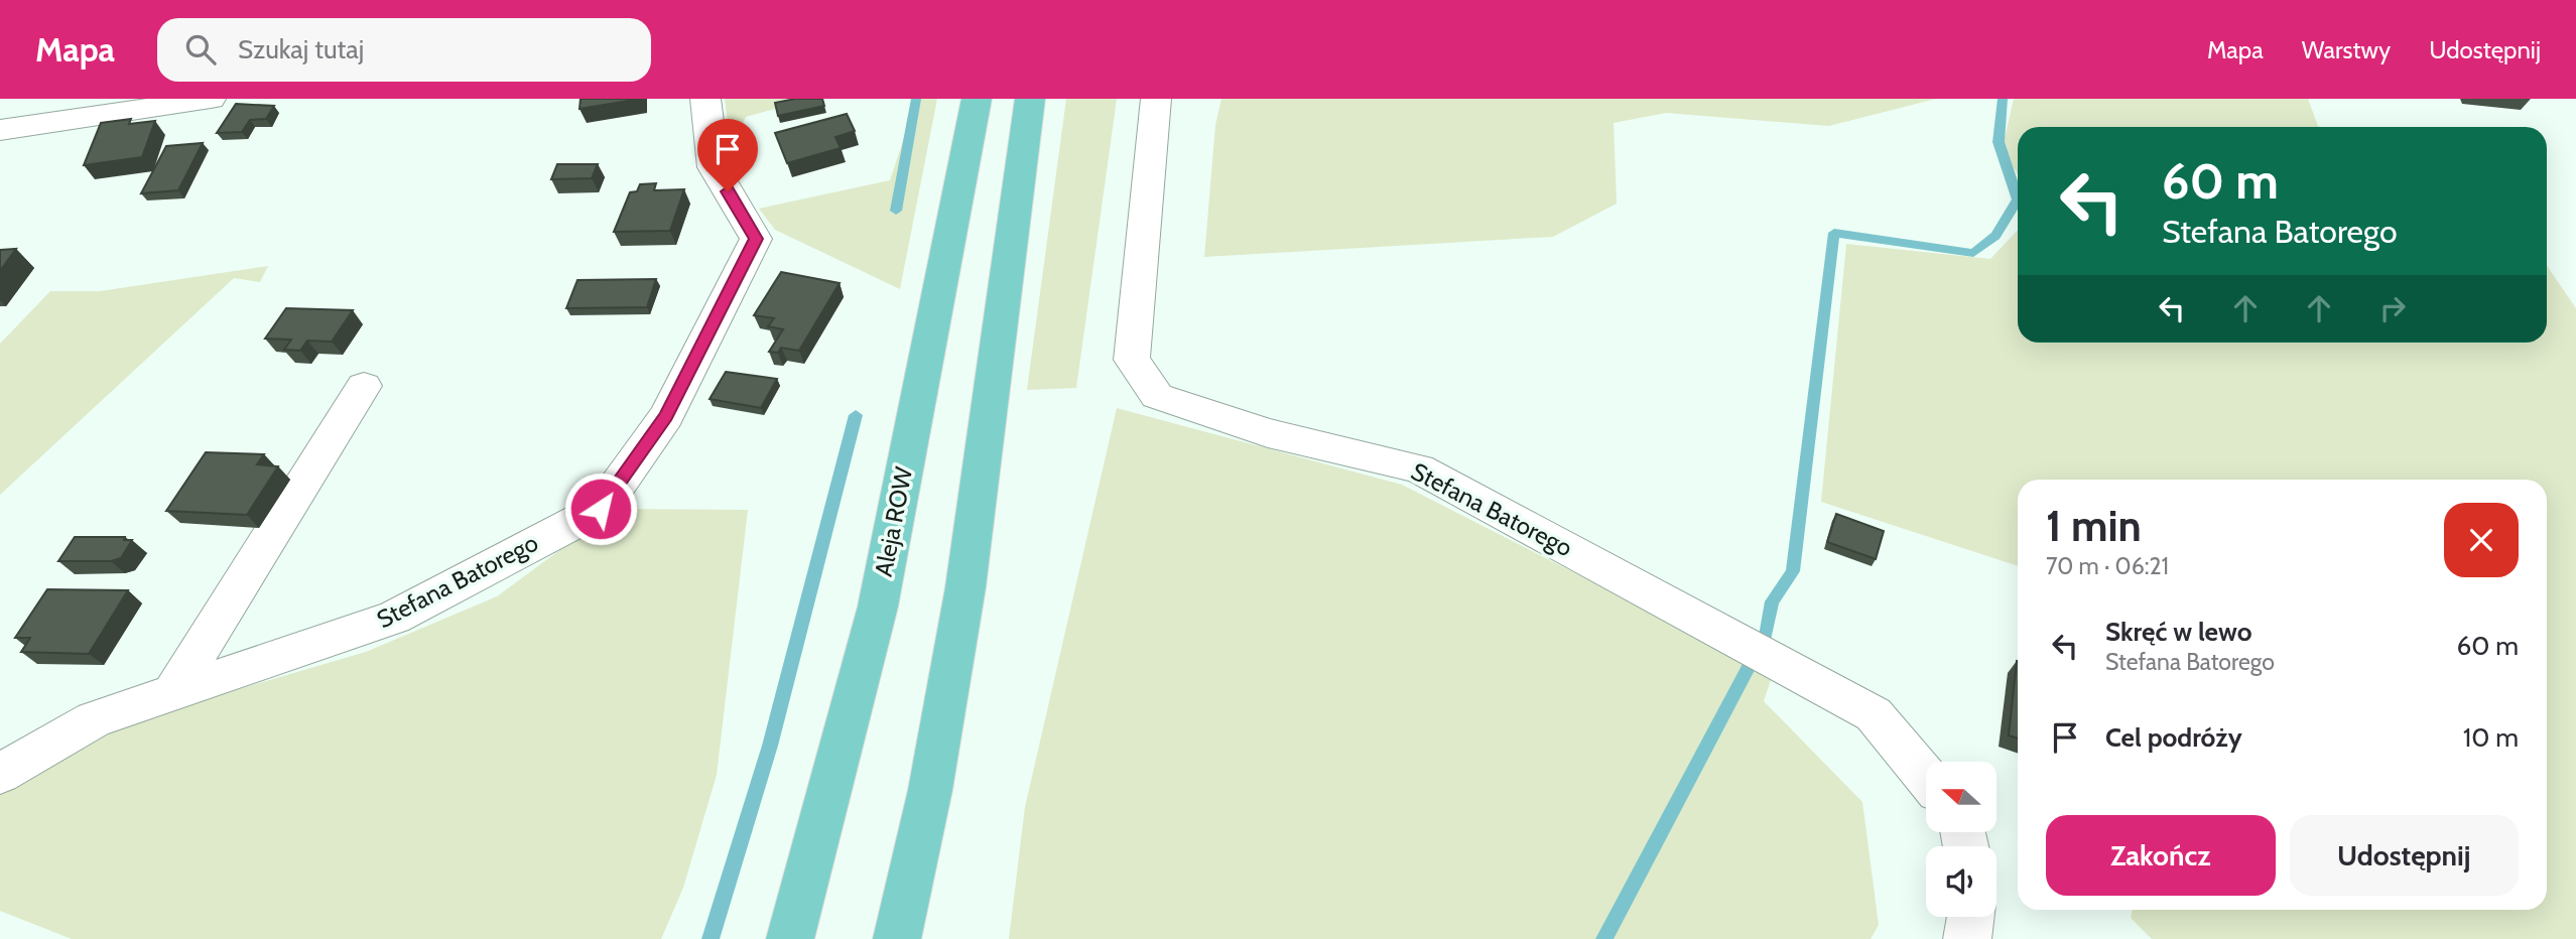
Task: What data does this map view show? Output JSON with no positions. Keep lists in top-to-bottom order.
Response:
{
  "streets": {
    "main road": ["Aleja ROW"],
    "street": ["Stefana Batorego"]
  },
  "north": "left",
  "page": {
    "header": "Mapa",
    "search": "Szukaj tutaj",
    "nav": ["Mapa", "Warstwy", "Udostępnij"],
    "turn": ["60 m", "Stefana Batorego"],
    "heading": ["1 min", "70 m · 06:21"],
    "list": [
      {
        "name": "Skręć w lewo",
        "note": "Stefana Batorego",
        "value": "60 m"
      },
      {
        "name": "Cel podróży",
        "value": "10 m"
      }
    ],
    "buttons": ["Zakończ", "Udostępnij"]
  }
}
